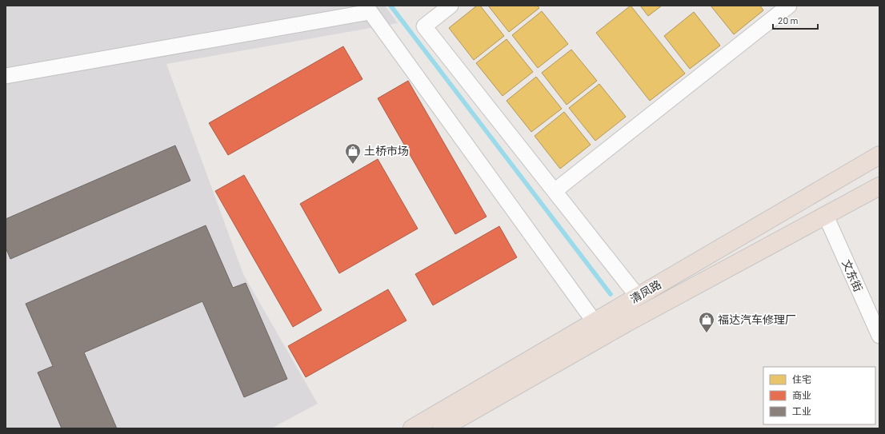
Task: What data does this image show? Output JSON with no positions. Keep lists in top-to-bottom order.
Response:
{
  "streets": {
    "highway": ["清凤路"],
    "street": ["文东街"]
  },
  "crossings": [
    ["文东街", "清凤路"]
  ],
  "places": {
    "shop": ["土桥市场", "福达汽车修理厂"]
  },
  "legend": ["住宅", "商业", "工业"],
  "scale_bar": "20 m"
}
